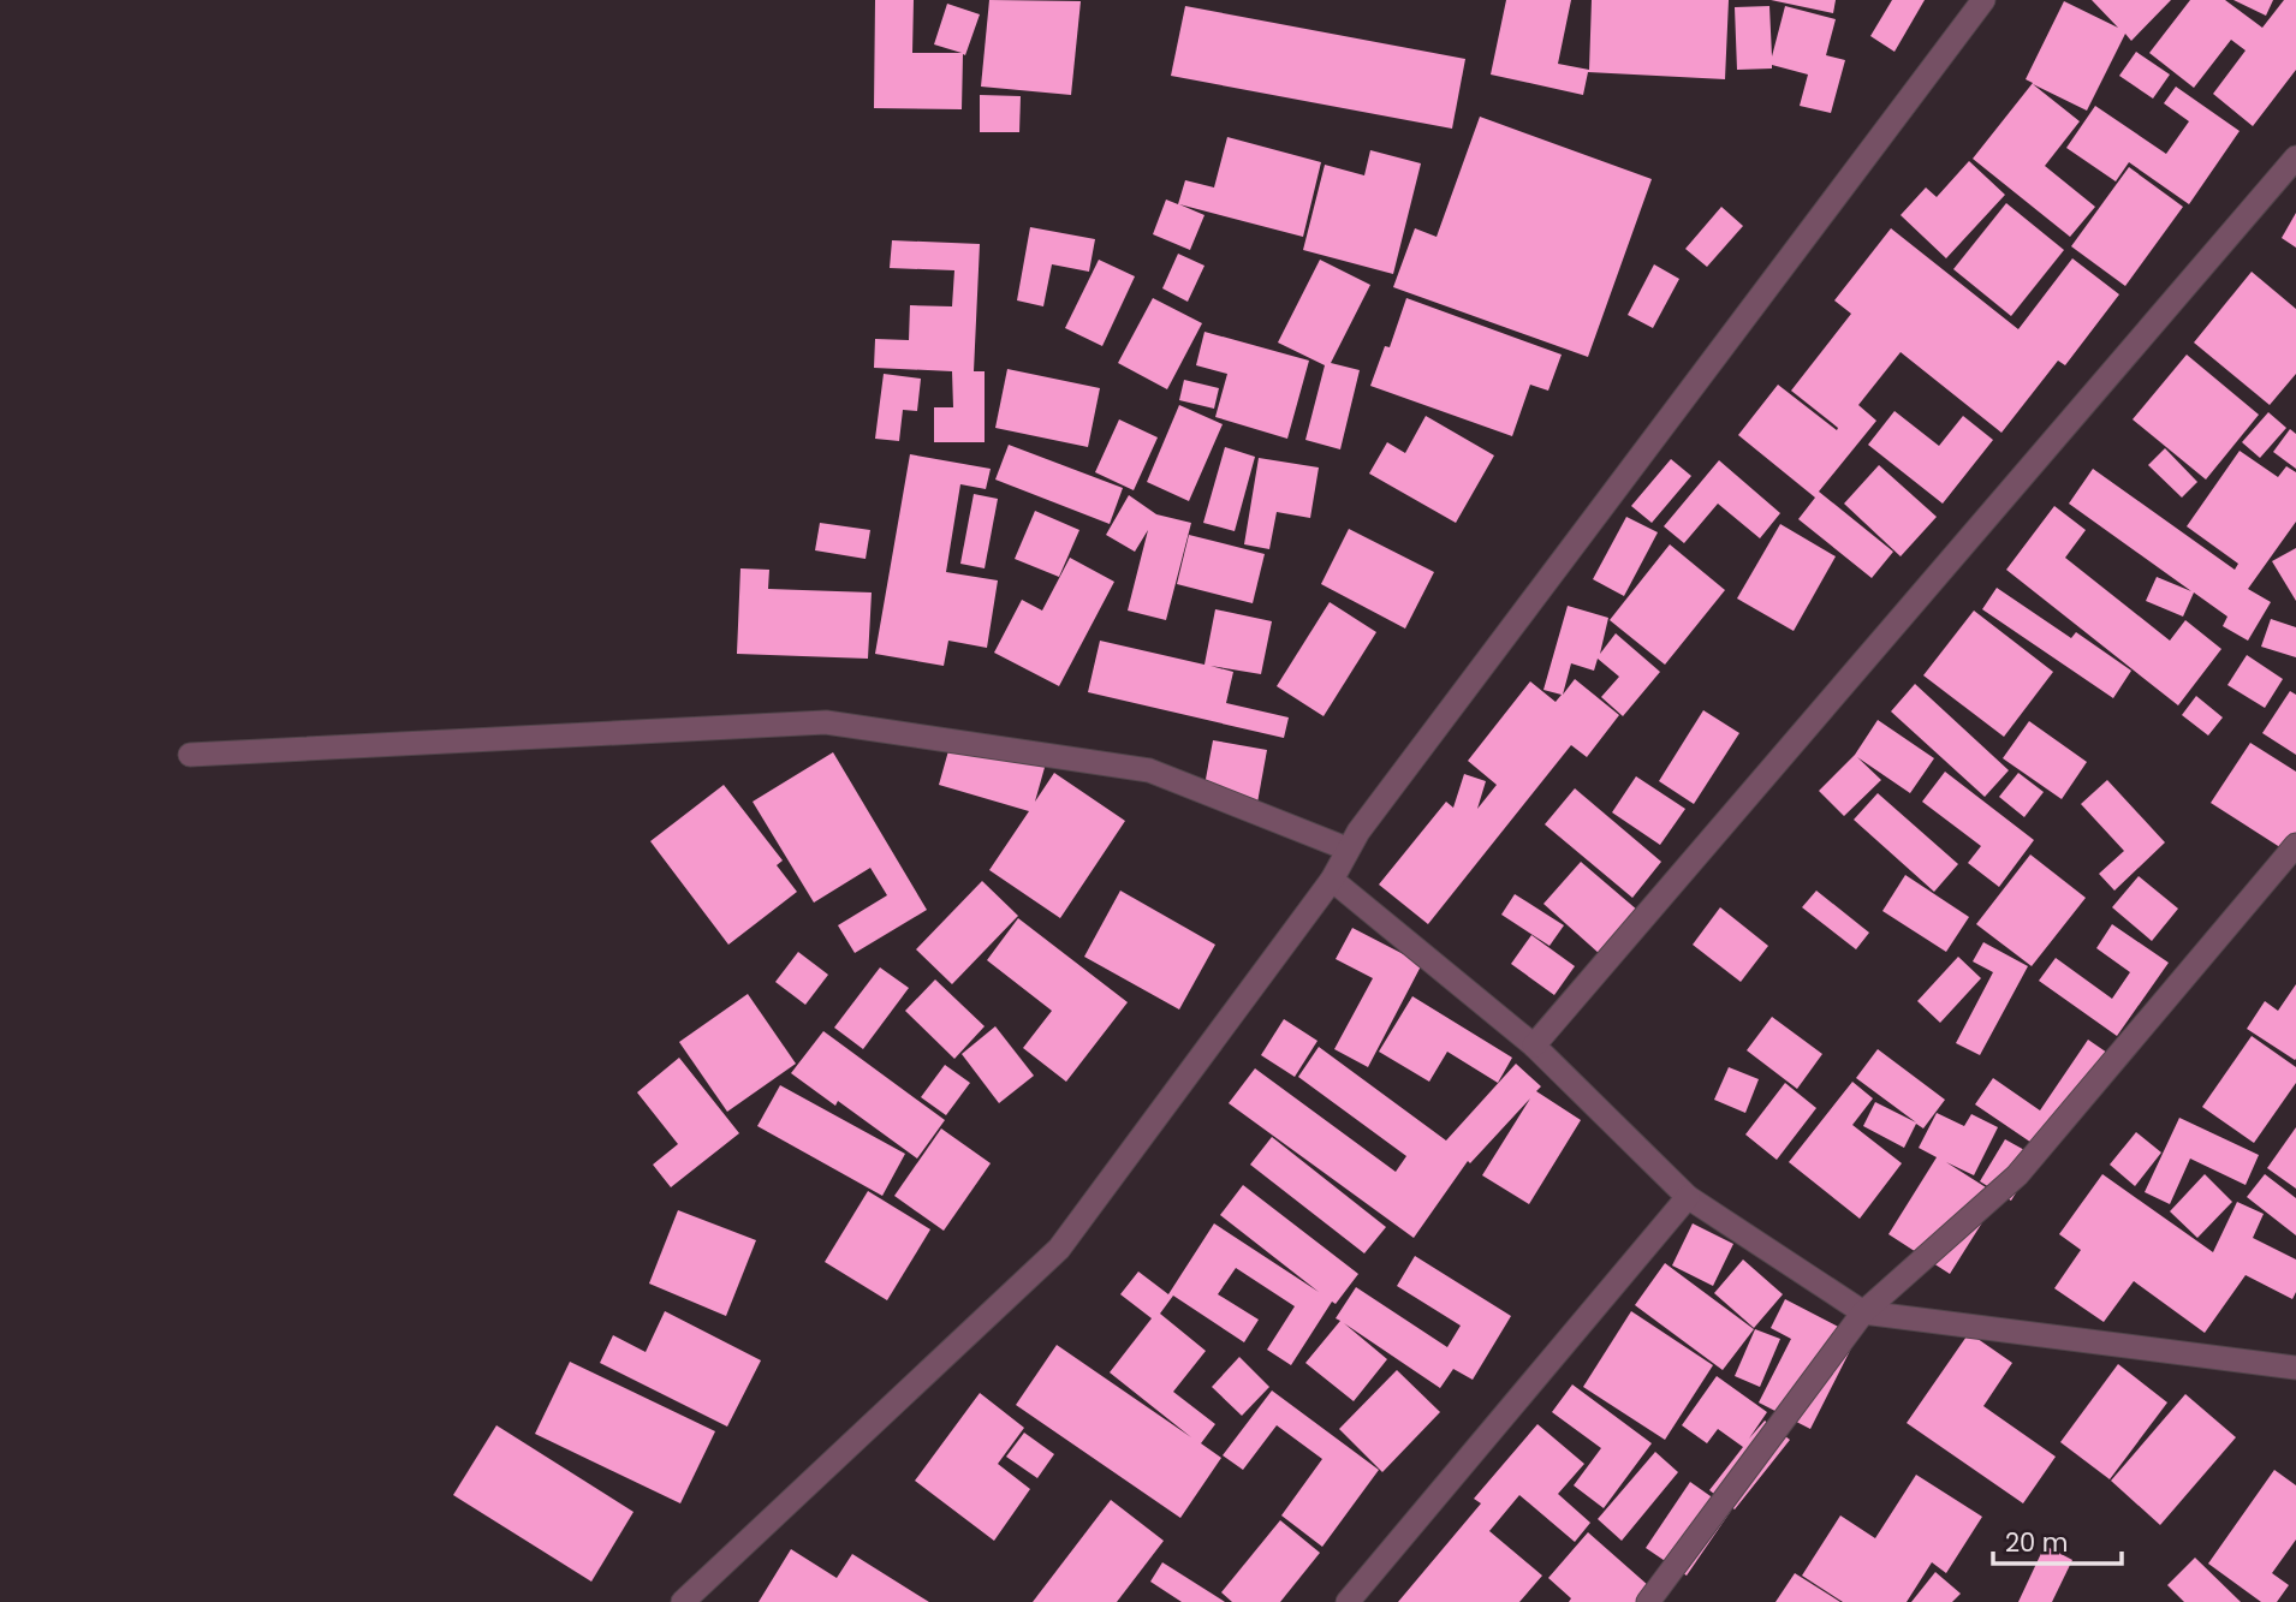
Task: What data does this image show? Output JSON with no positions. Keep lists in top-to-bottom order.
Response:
{
  "scale_bar": "20 m"
}
